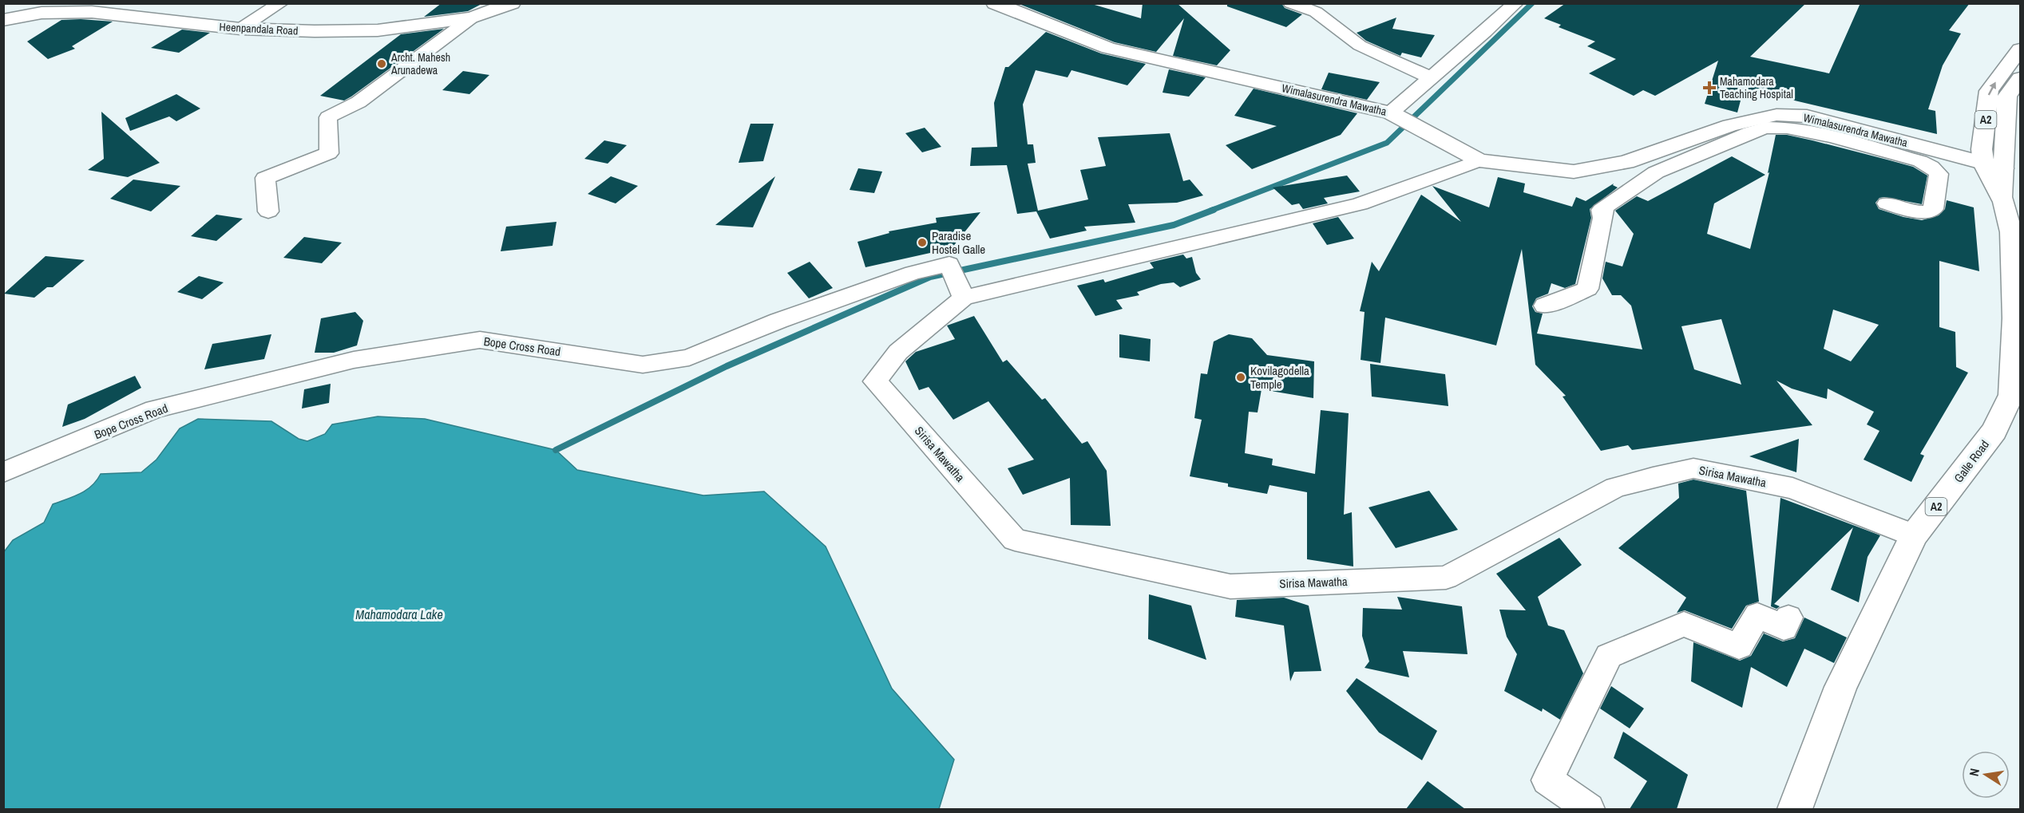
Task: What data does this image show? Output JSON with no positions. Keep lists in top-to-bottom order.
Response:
{
  "streets": {
    "main road": [
      "Heenpandala Road",
      "Wimalasurendra Mawatha",
      "A2",
      "Galle Road"
    ],
    "street": ["Bope Cross Road", "Sirisa Mawatha"]
  },
  "crossings": [
    ["Wimalasurendra Mawatha", "Galle Road"],
    ["Bope Cross Road", "Sirisa Mawatha"],
    ["Sirisa Mawatha", "Galle Road"]
  ],
  "water": ["Mahamodara Lake"],
  "places": {
    "other": ["Archt. Mahesh Arunadewa", "Paradise Hostel Galle", "Kovilagodella Temple"],
    "health": ["Mahamodara Teaching Hospital"]
  },
  "north": "left"
}
